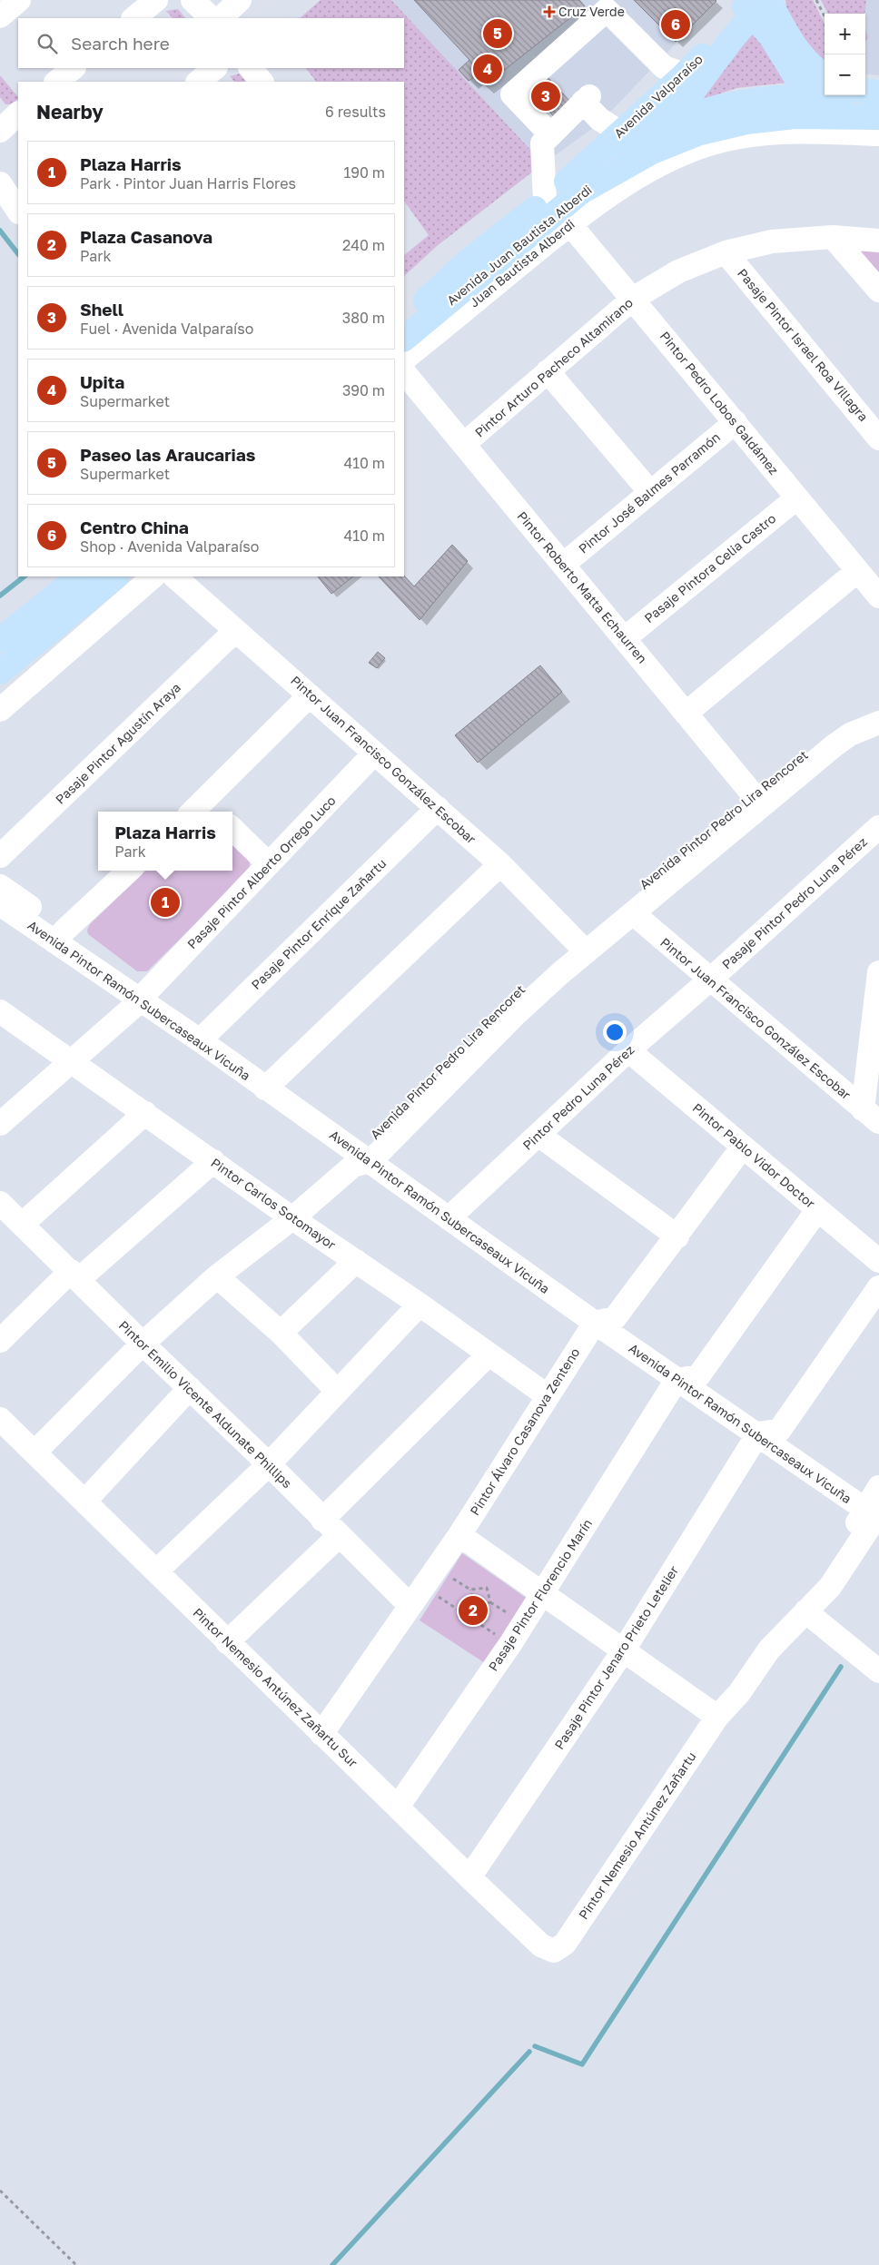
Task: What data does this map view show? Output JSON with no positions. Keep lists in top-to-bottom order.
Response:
{
  "streets": {
    "main road": ["Avenida Valparaíso", "Avenida Juan Bautista Alberdi"],
    "street": [
      "Juan Bautista Alberdi",
      "Pasaje Pintor Israel Roa Villagra",
      "Pintor Arturo Pacheco Altamirano",
      "Pintor Pedro Lobos Galdámez",
      "Pintor José Balmes Parramón",
      "Pasaje Pintora Celia Castro",
      "Pintor Roberto Matta Echaurren",
      "Pasaje Pintor Agustín Araya",
      "Pintor Juan Francisco González Escobar",
      "Avenida Pintor Pedro Lira Rencoret",
      "Pasaje Pintor Alberto Orrego Luco",
      "Pasaje Pintor Pedro Luna Pérez",
      "Pasaje Pintor Enrique Zañartu",
      "Avenida Pintor Ramón Subercaseaux Vicuña",
      "Pintor Pedro Luna Pérez",
      "Pintor Pablo Vidor Doctor",
      "Pintor Carlos Sotomayor",
      "Pintor Emilio Vicente Aldunate Phillips",
      "Pintor Álvaro Casanova Zenteno",
      "Pasaje Pintor Florencio Marín",
      "Pasaje Pintor Jenaro Prieto Letelier",
      "Pintor Nemesio Antúnez Zañartu Sur",
      "Pintor Nemesio Antúnez Zañartu"
    ]
  },
  "crossings": [
    ["Avenida Valparaíso", "Avenida Juan Bautista Alberdi"],
    ["Avenida Juan Bautista Alberdi", "Juan Bautista Alberdi"],
    ["Avenida Juan Bautista Alberdi", "Pintor Pedro Lobos Galdámez"],
    ["Avenida Juan Bautista Alberdi", "Pintor Roberto Matta Echaurren"],
    ["Juan Bautista Alberdi", "Pintor Pedro Lobos Galdámez"],
    ["Pasaje Pintor Israel Roa Villagra", "Pintor Arturo Pacheco Altamirano"],
    ["Pintor Arturo Pacheco Altamirano", "Pintor Pedro Lobos Galdámez"],
    ["Pintor Arturo Pacheco Altamirano", "Pintor Roberto Matta Echaurren"],
    ["Pintor Pedro Lobos Galdámez", "Pintor José Balmes Parramón"],
    ["Pintor Pedro Lobos Galdámez", "Pasaje Pintora Celia Castro"],
    ["Pintor José Balmes Parramón", "Pintor Roberto Matta Echaurren"],
    ["Pasaje Pintora Celia Castro", "Pintor Roberto Matta Echaurren"],
    ["Pintor Roberto Matta Echaurren", "Avenida Pintor Pedro Lira Rencoret"],
    ["Pasaje Pintor Agustín Araya", "Pintor Juan Francisco González Escobar"],
    ["Pintor Juan Francisco González Escobar", "Avenida Pintor Pedro Lira Rencoret"],
    ["Pintor Juan Francisco González Escobar", "Pasaje Pintor Alberto Orrego Luco"],
    ["Pintor Juan Francisco González Escobar", "Pasaje Pintor Pedro Luna Pérez"],
    ["Pintor Juan Francisco González Escobar", "Pasaje Pintor Enrique Zañartu"],
    ["Pintor Juan Francisco González Escobar", "Pintor Pedro Luna Pérez"],
    ["Avenida Pintor Pedro Lira Rencoret", "Avenida Pintor Ramón Subercaseaux Vicuña"],
    ["Avenida Pintor Pedro Lira Rencoret", "Pintor Carlos Sotomayor"],
    ["Avenida Pintor Pedro Lira Rencoret", "Pintor Emilio Vicente Aldunate Phillips"],
    ["Avenida Pintor Pedro Lira Rencoret", "Pintor Nemesio Antúnez Zañartu Sur"],
    ["Pasaje Pintor Alberto Orrego Luco", "Avenida Pintor Ramón Subercaseaux Vicuña"],
    ["Pasaje Pintor Alberto Orrego Luco", "Pintor Carlos Sotomayor"],
    ["Pasaje Pintor Pedro Luna Pérez", "Pintor Pedro Luna Pérez"],
    ["Pasaje Pintor Enrique Zañartu", "Avenida Pintor Ramón Subercaseaux Vicuña"],
    ["Avenida Pintor Ramón Subercaseaux Vicuña", "Pintor Pedro Luna Pérez"],
    ["Avenida Pintor Ramón Subercaseaux Vicuña", "Pintor Álvaro Casanova Zenteno"],
    ["Avenida Pintor Ramón Subercaseaux Vicuña", "Pasaje Pintor Florencio Marín"],
    ["Avenida Pintor Ramón Subercaseaux Vicuña", "Pasaje Pintor Jenaro Prieto Letelier"],
    ["Pintor Pedro Luna Pérez", "Pintor Pablo Vidor Doctor"],
    ["Pintor Pablo Vidor Doctor", "Pintor Álvaro Casanova Zenteno"],
    ["Pintor Pablo Vidor Doctor", "Pasaje Pintor Florencio Marín"],
    ["Pintor Carlos Sotomayor", "Pintor Álvaro Casanova Zenteno"],
    ["Pintor Emilio Vicente Aldunate Phillips", "Pintor Álvaro Casanova Zenteno"],
    ["Pintor Álvaro Casanova Zenteno", "Pintor Nemesio Antúnez Zañartu Sur"],
    ["Pasaje Pintor Florencio Marín", "Pintor Nemesio Antúnez Zañartu Sur"],
    ["Pasaje Pintor Jenaro Prieto Letelier", "Pintor Nemesio Antúnez Zañartu Sur"],
    ["Pintor Nemesio Antúnez Zañartu Sur", "Pintor Nemesio Antúnez Zañartu"]
  ],
  "places": {
    "health": ["Cruz Verde"]
  },
  "page": {
    "pins": [
      "6",
      "5",
      "4",
      "3",
      "1",
      "2"
    ],
    "map_buttons": ["+", "−"],
    "search": "Search here",
    "heading": ["Nearby", "6 results"],
    "list": [
      {
        "mark": "1",
        "name": "Plaza Harris",
        "note": "Park · Pintor Juan Harris Flores",
        "value": "190 m"
      },
      {
        "mark": "2",
        "name": "Plaza Casanova",
        "note": "Park",
        "value": "240 m"
      },
      {
        "mark": "3",
        "name": "Shell",
        "note": "Fuel · Avenida Valparaíso",
        "value": "380 m"
      },
      {
        "mark": "4",
        "name": "Upita",
        "note": "Supermarket",
        "value": "390 m"
      },
      {
        "mark": "5",
        "name": "Paseo las Araucarias",
        "note": "Supermarket",
        "value": "410 m"
      },
      {
        "mark": "6",
        "name": "Centro China",
        "note": "Shop · Avenida Valparaíso",
        "value": "410 m"
      }
    ],
    "popup": ["Plaza Harris", "Park"]
  }
}
